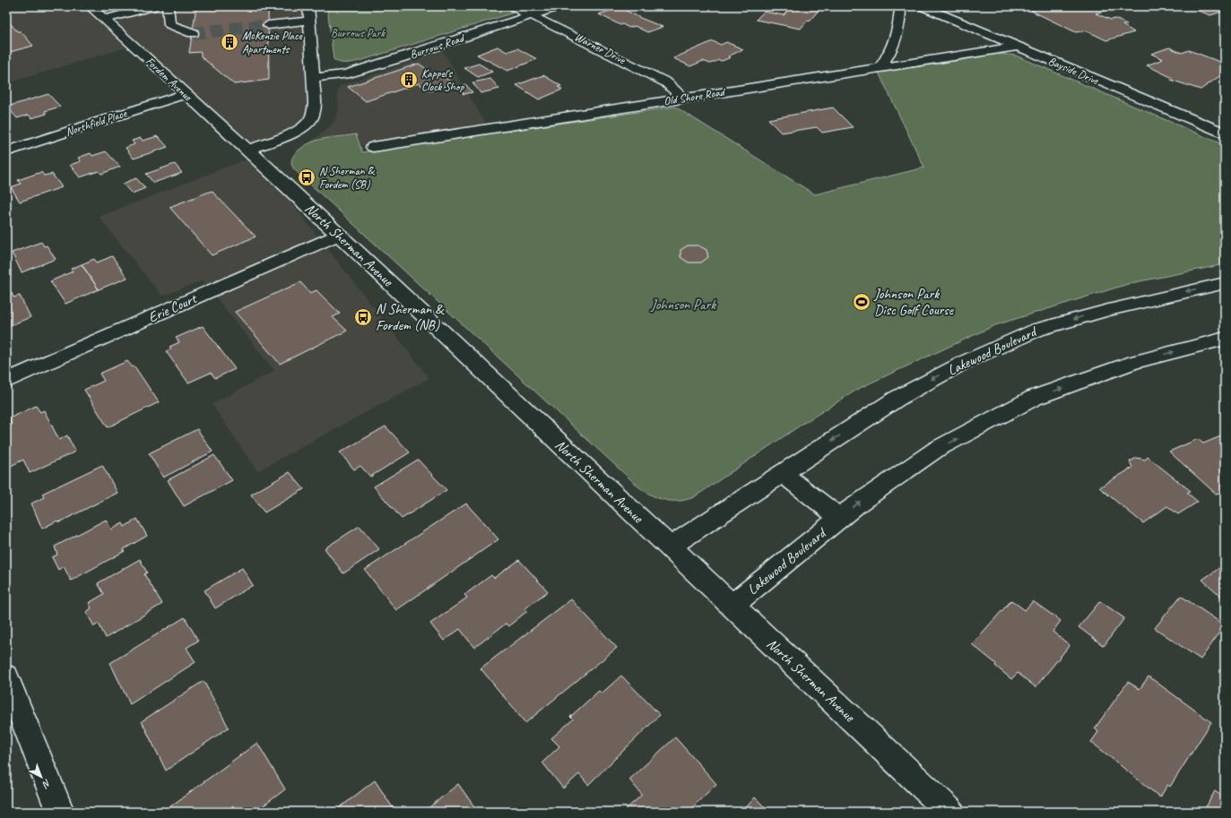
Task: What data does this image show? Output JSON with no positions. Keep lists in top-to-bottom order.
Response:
{
  "streets": {
    "street": [
      "Burrows Road",
      "Warner Drive",
      "Bayside Drive",
      "Fordem Avenue",
      "Old Shore Road",
      "Northfield Place",
      "North Sherman Avenue",
      "Erie Court",
      "Lakewood Boulevard"
    ]
  },
  "crossings": [
    ["Burrows Road", "Warner Drive"],
    ["Warner Drive", "Old Shore Road"],
    ["Bayside Drive", "Old Shore Road"],
    ["Fordem Avenue", "Northfield Place"],
    ["Fordem Avenue", "North Sherman Avenue"],
    ["North Sherman Avenue", "Erie Court"],
    ["North Sherman Avenue", "Lakewood Boulevard"]
  ],
  "parks": ["Burrows Park", "Johnson Park"],
  "places": {
    "building": ["McKenzie Place Apartments", "Kappel's Clock Shop"],
    "bus stop": ["N Sherman & Fordem (SB)", "N Sherman & Fordem (NB)"],
    "sports": ["Johnson Park Disc Golf Course"]
  },
  "north": "bottom right"
}
